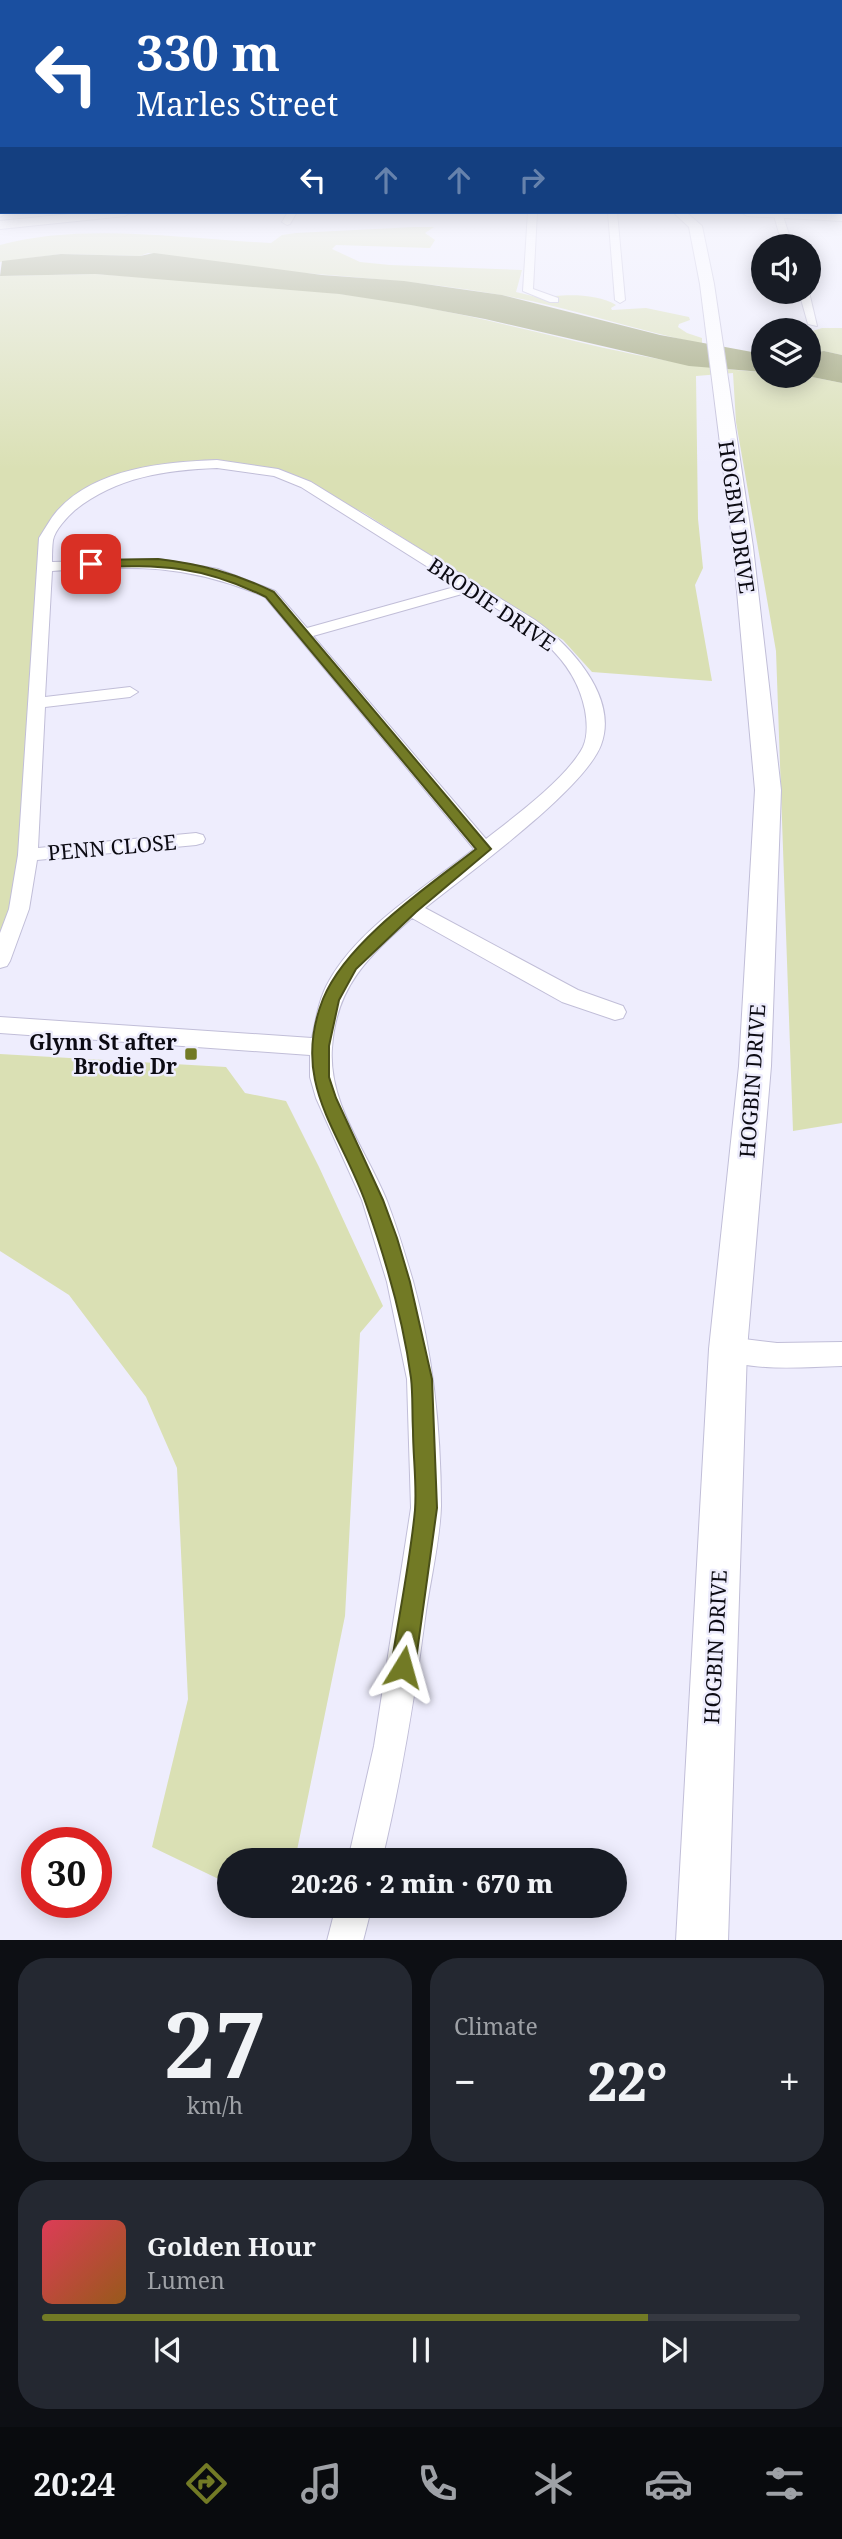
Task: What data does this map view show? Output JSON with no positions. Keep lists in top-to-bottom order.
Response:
{
  "streets": {
    "main road": ["HOGBIN DRIVE"],
    "street": ["BRODIE DRIVE", "PENN CLOSE"]
  },
  "crossings": [
    ["BRODIE DRIVE", "PENN CLOSE"]
  ],
  "places": {
    "transit": ["Glynn St after Brodie Dr"]
  },
  "page": {
    "turn": ["330 m", "Marles Street"],
    "limit": "30",
    "trip": "20:26 · 2 min · 670 m",
    "tile": [
      ["27", "km/h"],
      "Climate"
    ],
    "heat": ["−", "22°", "+"],
    "song": ["Golden Hour", "Lumen"],
    "tabs": "20:24"
  }
}
